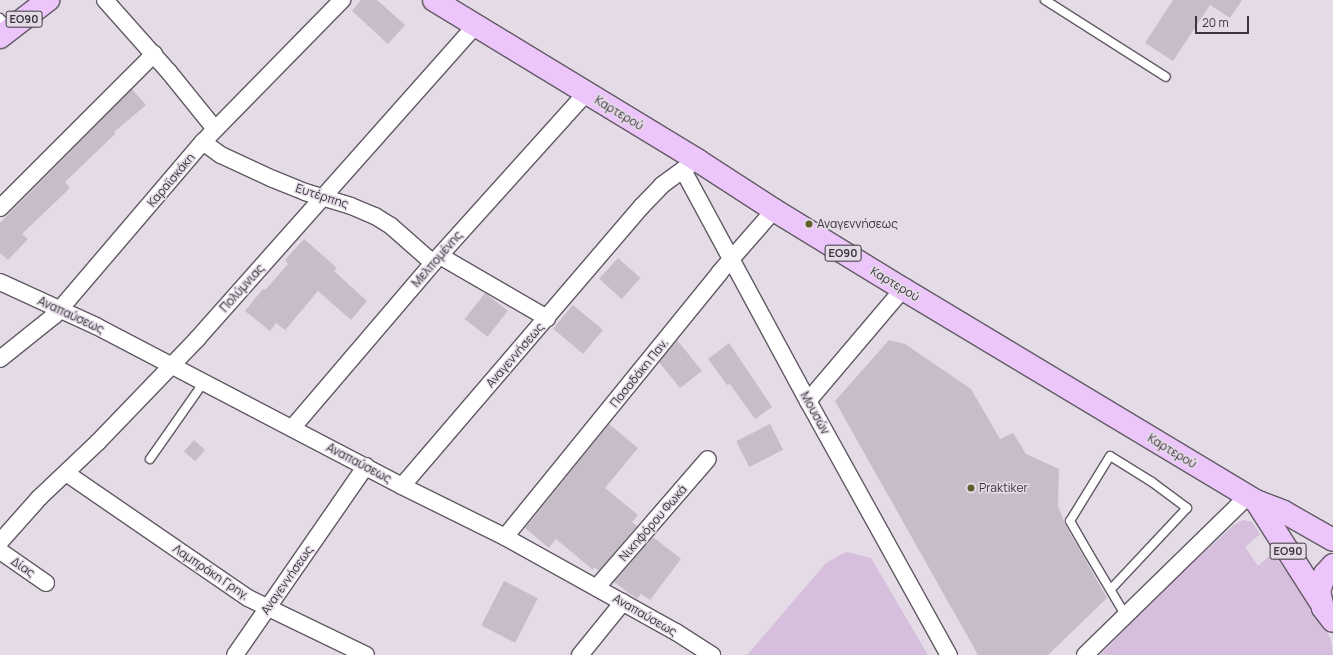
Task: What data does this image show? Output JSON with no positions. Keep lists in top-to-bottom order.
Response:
{
  "streets": {
    "main road": ["ΕΟ90", "Καρτερού"],
    "street": [
      "Καραϊσκάκη",
      "Ευτέρπης",
      "Μελπομένης",
      "Πολύμνιας",
      "Αναπαύσεως",
      "Αναγεννήσεως",
      "Πασαδάκη Παν.",
      "Μουσών",
      "Νικηφόρου Φωκά",
      "Δίας",
      "Λαμπράκη Γρηγ."
    ]
  },
  "crossings": [
    ["ΕΟ90", "Καρτερού"],
    ["Καρτερού", "Μελπομένης"],
    ["Καρτερού", "Πολύμνιας"],
    ["Καρτερού", "Αναγεννήσεως"],
    ["Καρτερού", "Πασαδάκη Παν."],
    ["Καρτερού", "Μουσών"],
    ["Καραϊσκάκη", "Ευτέρπης"],
    ["Καραϊσκάκη", "Αναπαύσεως"],
    ["Ευτέρπης", "Μελπομένης"],
    ["Ευτέρπης", "Πολύμνιας"],
    ["Ευτέρπης", "Αναγεννήσεως"],
    ["Μελπομένης", "Αναπαύσεως"],
    ["Πολύμνιας", "Αναπαύσεως"],
    ["Πολύμνιας", "Λαμπράκη Γρηγ."],
    ["Αναπαύσεως", "Αναγεννήσεως"],
    ["Αναπαύσεως", "Πασαδάκη Παν."],
    ["Αναπαύσεως", "Νικηφόρου Φωκά"],
    ["Αναγεννήσεως", "Μουσών"],
    ["Αναγεννήσεως", "Λαμπράκη Γρηγ."],
    ["Πασαδάκη Παν.", "Μουσών"]
  ],
  "places": ["Αναγεννήσεως", "Praktiker"],
  "scale_bar": "20 m"
}
